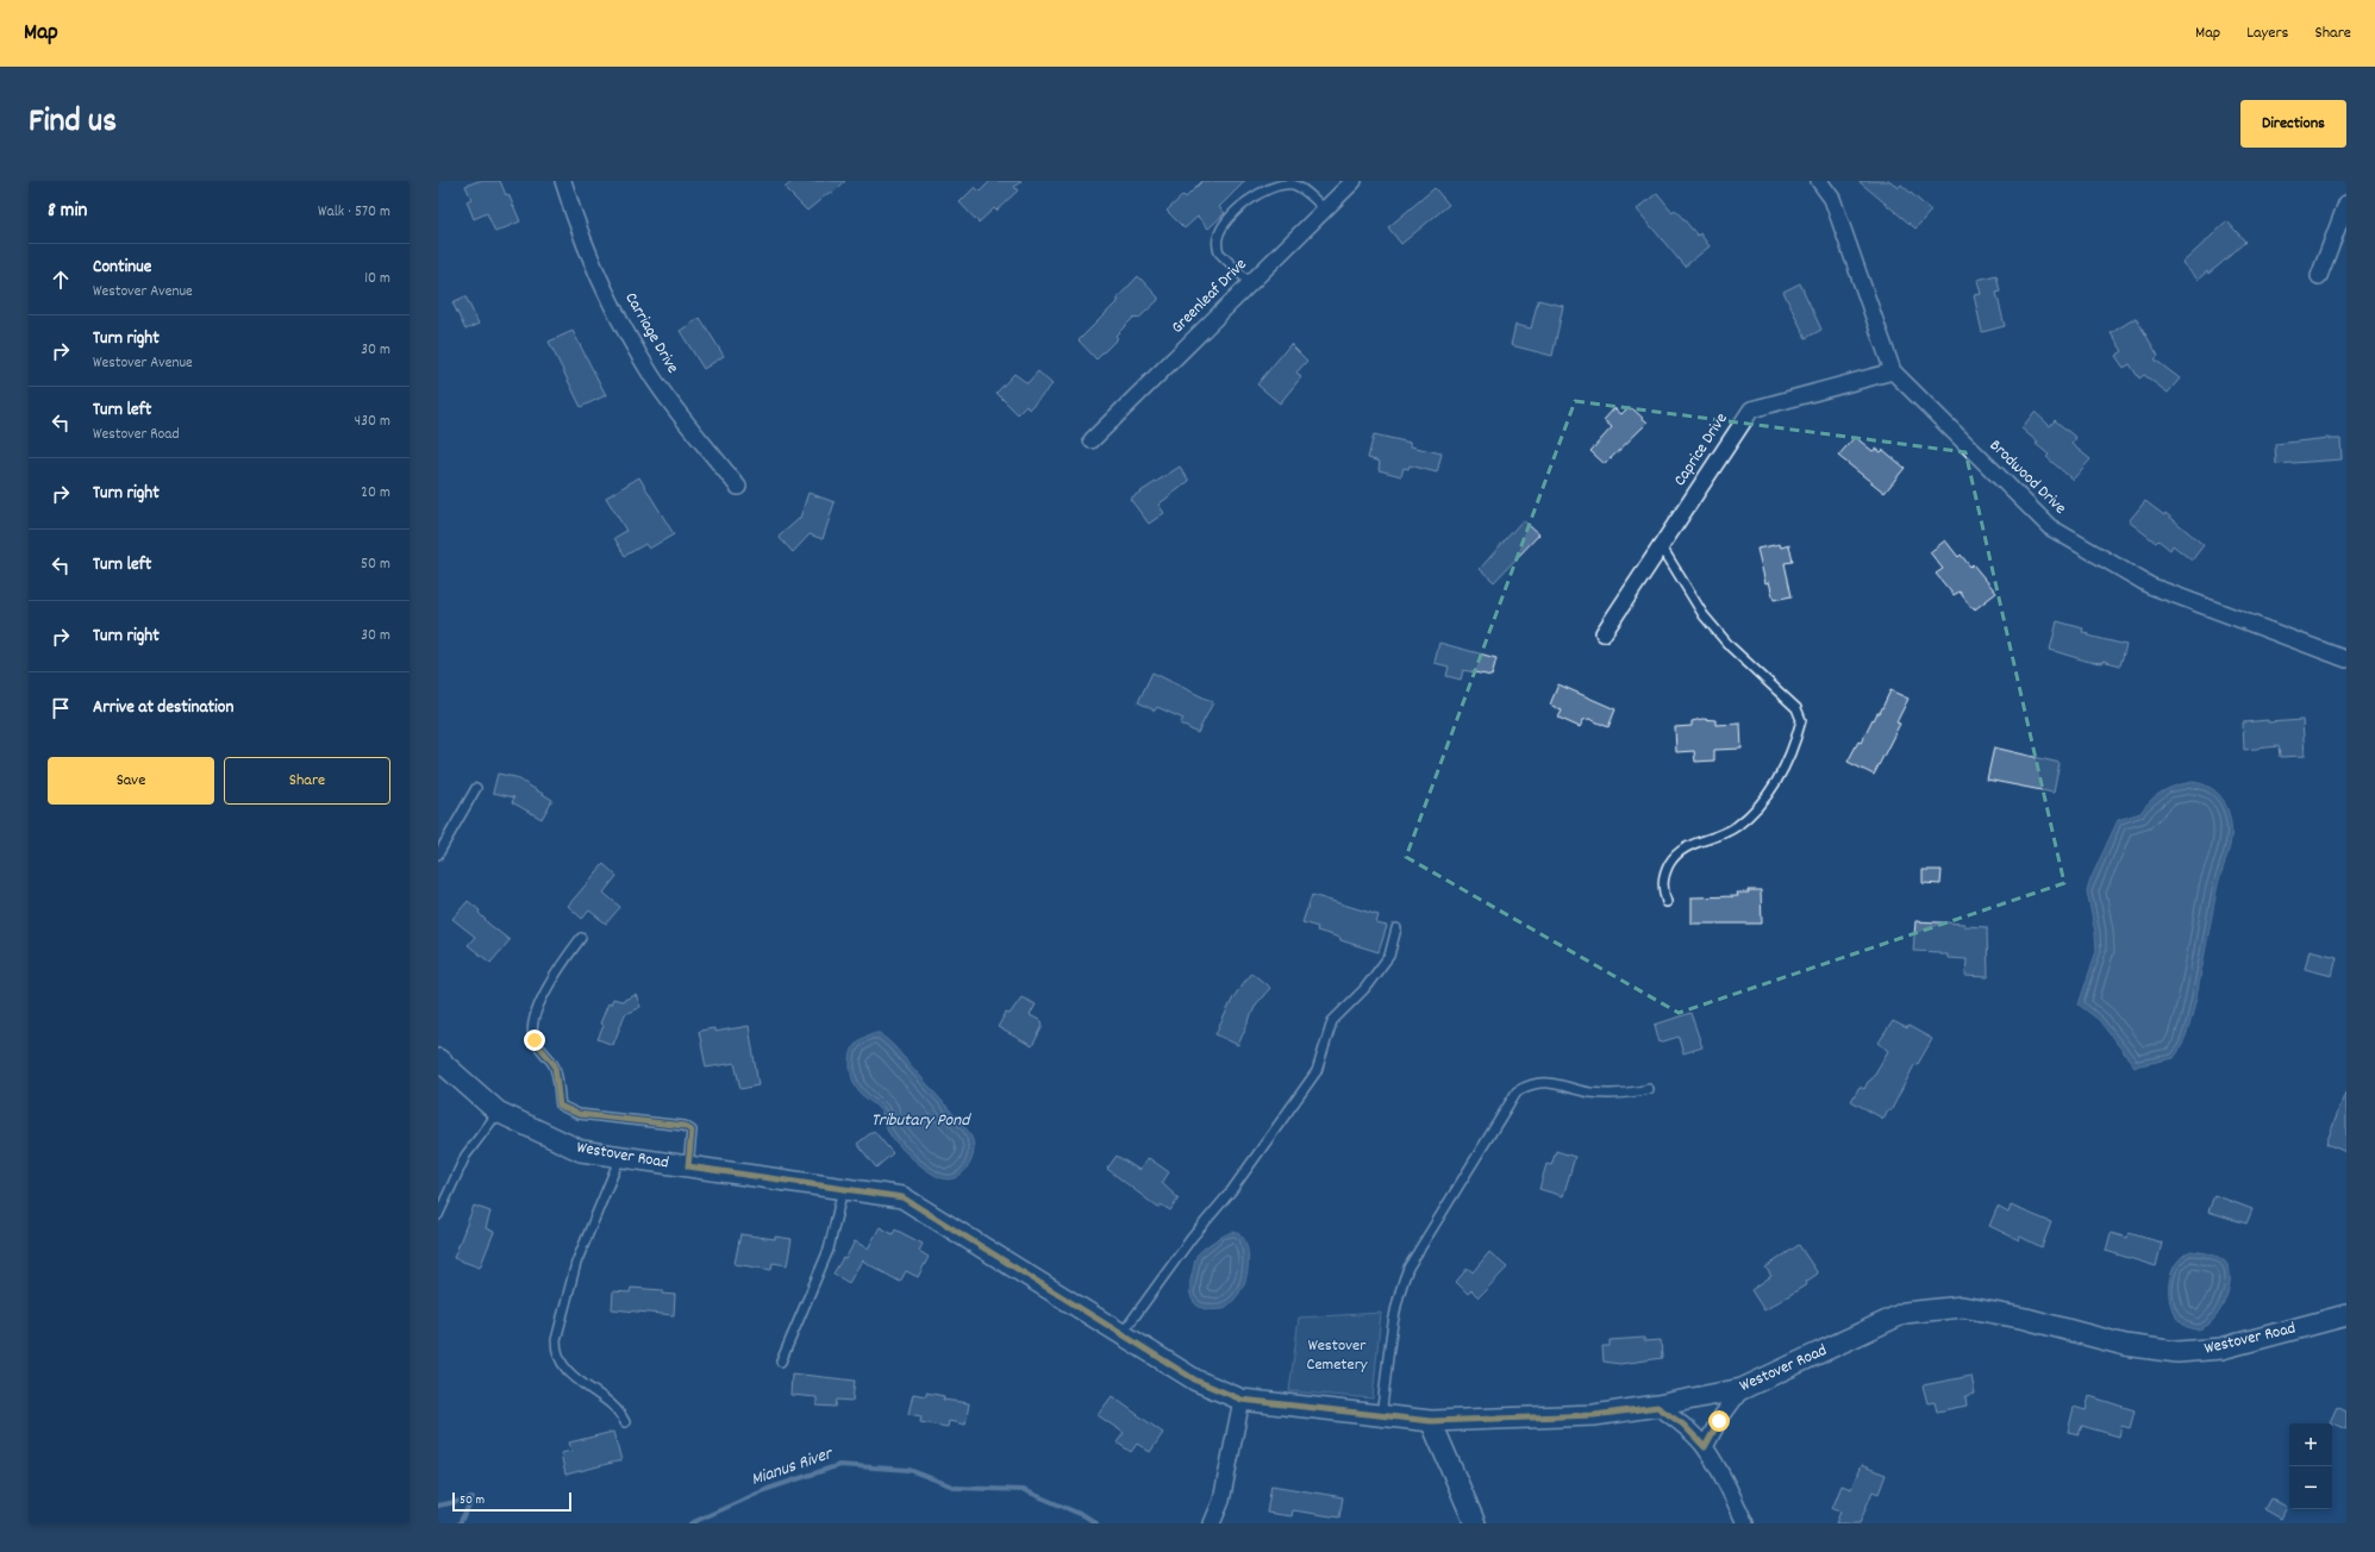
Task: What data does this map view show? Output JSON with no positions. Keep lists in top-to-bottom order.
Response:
{
  "streets": {
    "street": [
      "Greenleaf Drive",
      "Carriage Drive",
      "Caprice Drive",
      "Brodwood Drive",
      "Westover Road"
    ]
  },
  "crossings": [
    ["Caprice Drive", "Brodwood Drive"]
  ],
  "water": ["Tributary Pond", "Mianus River"],
  "parks": ["Westover Cemetery"],
  "scale_bar": "50 m",
  "page": {
    "header": "Map",
    "nav": ["Map", "Layers", "Share"],
    "title": "Find us",
    "buttons": [
      "Directions",
      ["Save", "Share"]
    ],
    "heading": ["8 min", "Walk · 570 m"],
    "list": [
      ["Continue", "Westover Avenue", "10 m"],
      ["Turn right", "Westover Avenue", "30 m"],
      ["Turn left", "Westover Road", "430 m"],
      ["Turn right", "20 m"],
      ["Turn left", "50 m"],
      ["Turn right", "30 m"],
      "Arrive at destination"
    ],
    "map_buttons": ["+", "−"],
    "scale": "50 m"
  }
}
